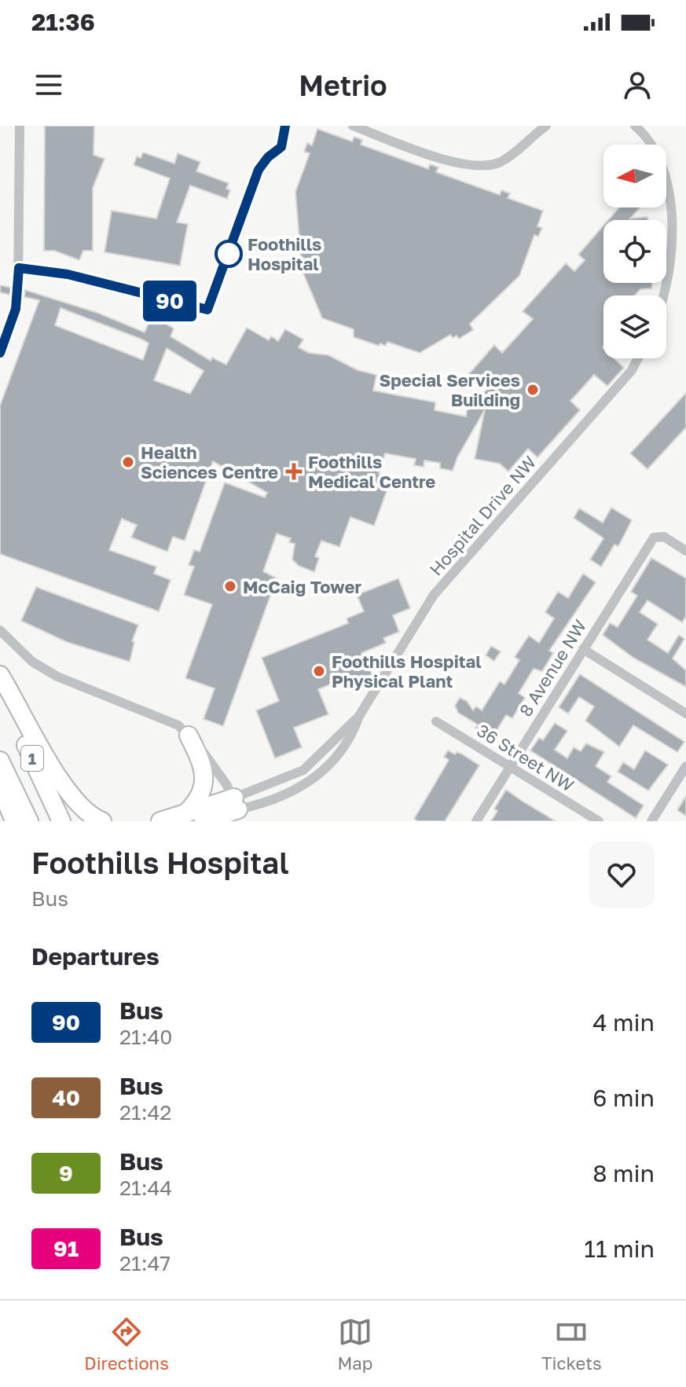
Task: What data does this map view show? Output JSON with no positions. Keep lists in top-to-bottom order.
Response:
{
  "streets": {
    "highway": ["1"],
    "street": ["Hospital Drive NW", "8 Avenue NW", "36 Street NW"]
  },
  "crossings": [
    ["8 Avenue NW", "36 Street NW"]
  ],
  "places": {
    "other": [
      "Foothills Hospital",
      "Special Services Building",
      "Health Sciences Centre",
      "McCaig Tower",
      "Foothills Hospital Physical Plant"
    ],
    "health": ["Foothills Medical Centre"]
  },
  "lines": ["bus line 90"],
  "north": "left",
  "page": {
    "status": "21:36",
    "header": "Metrio",
    "on_map": "90",
    "heading": [
      ["Foothills Hospital", "Bus"],
      "Departures"
    ],
    "list": [
      {
        "mark": "90",
        "name": "Bus",
        "note": "21:40",
        "value": "4 min"
      },
      {
        "mark": "40",
        "name": "Bus",
        "note": "21:42",
        "value": "6 min"
      },
      {
        "mark": "9",
        "name": "Bus",
        "note": "21:44",
        "value": "8 min"
      },
      {
        "mark": "91",
        "name": "Bus",
        "note": "21:47",
        "value": "11 min"
      }
    ],
    "tabs": ["Directions", "Map", "Tickets"]
  }
}
